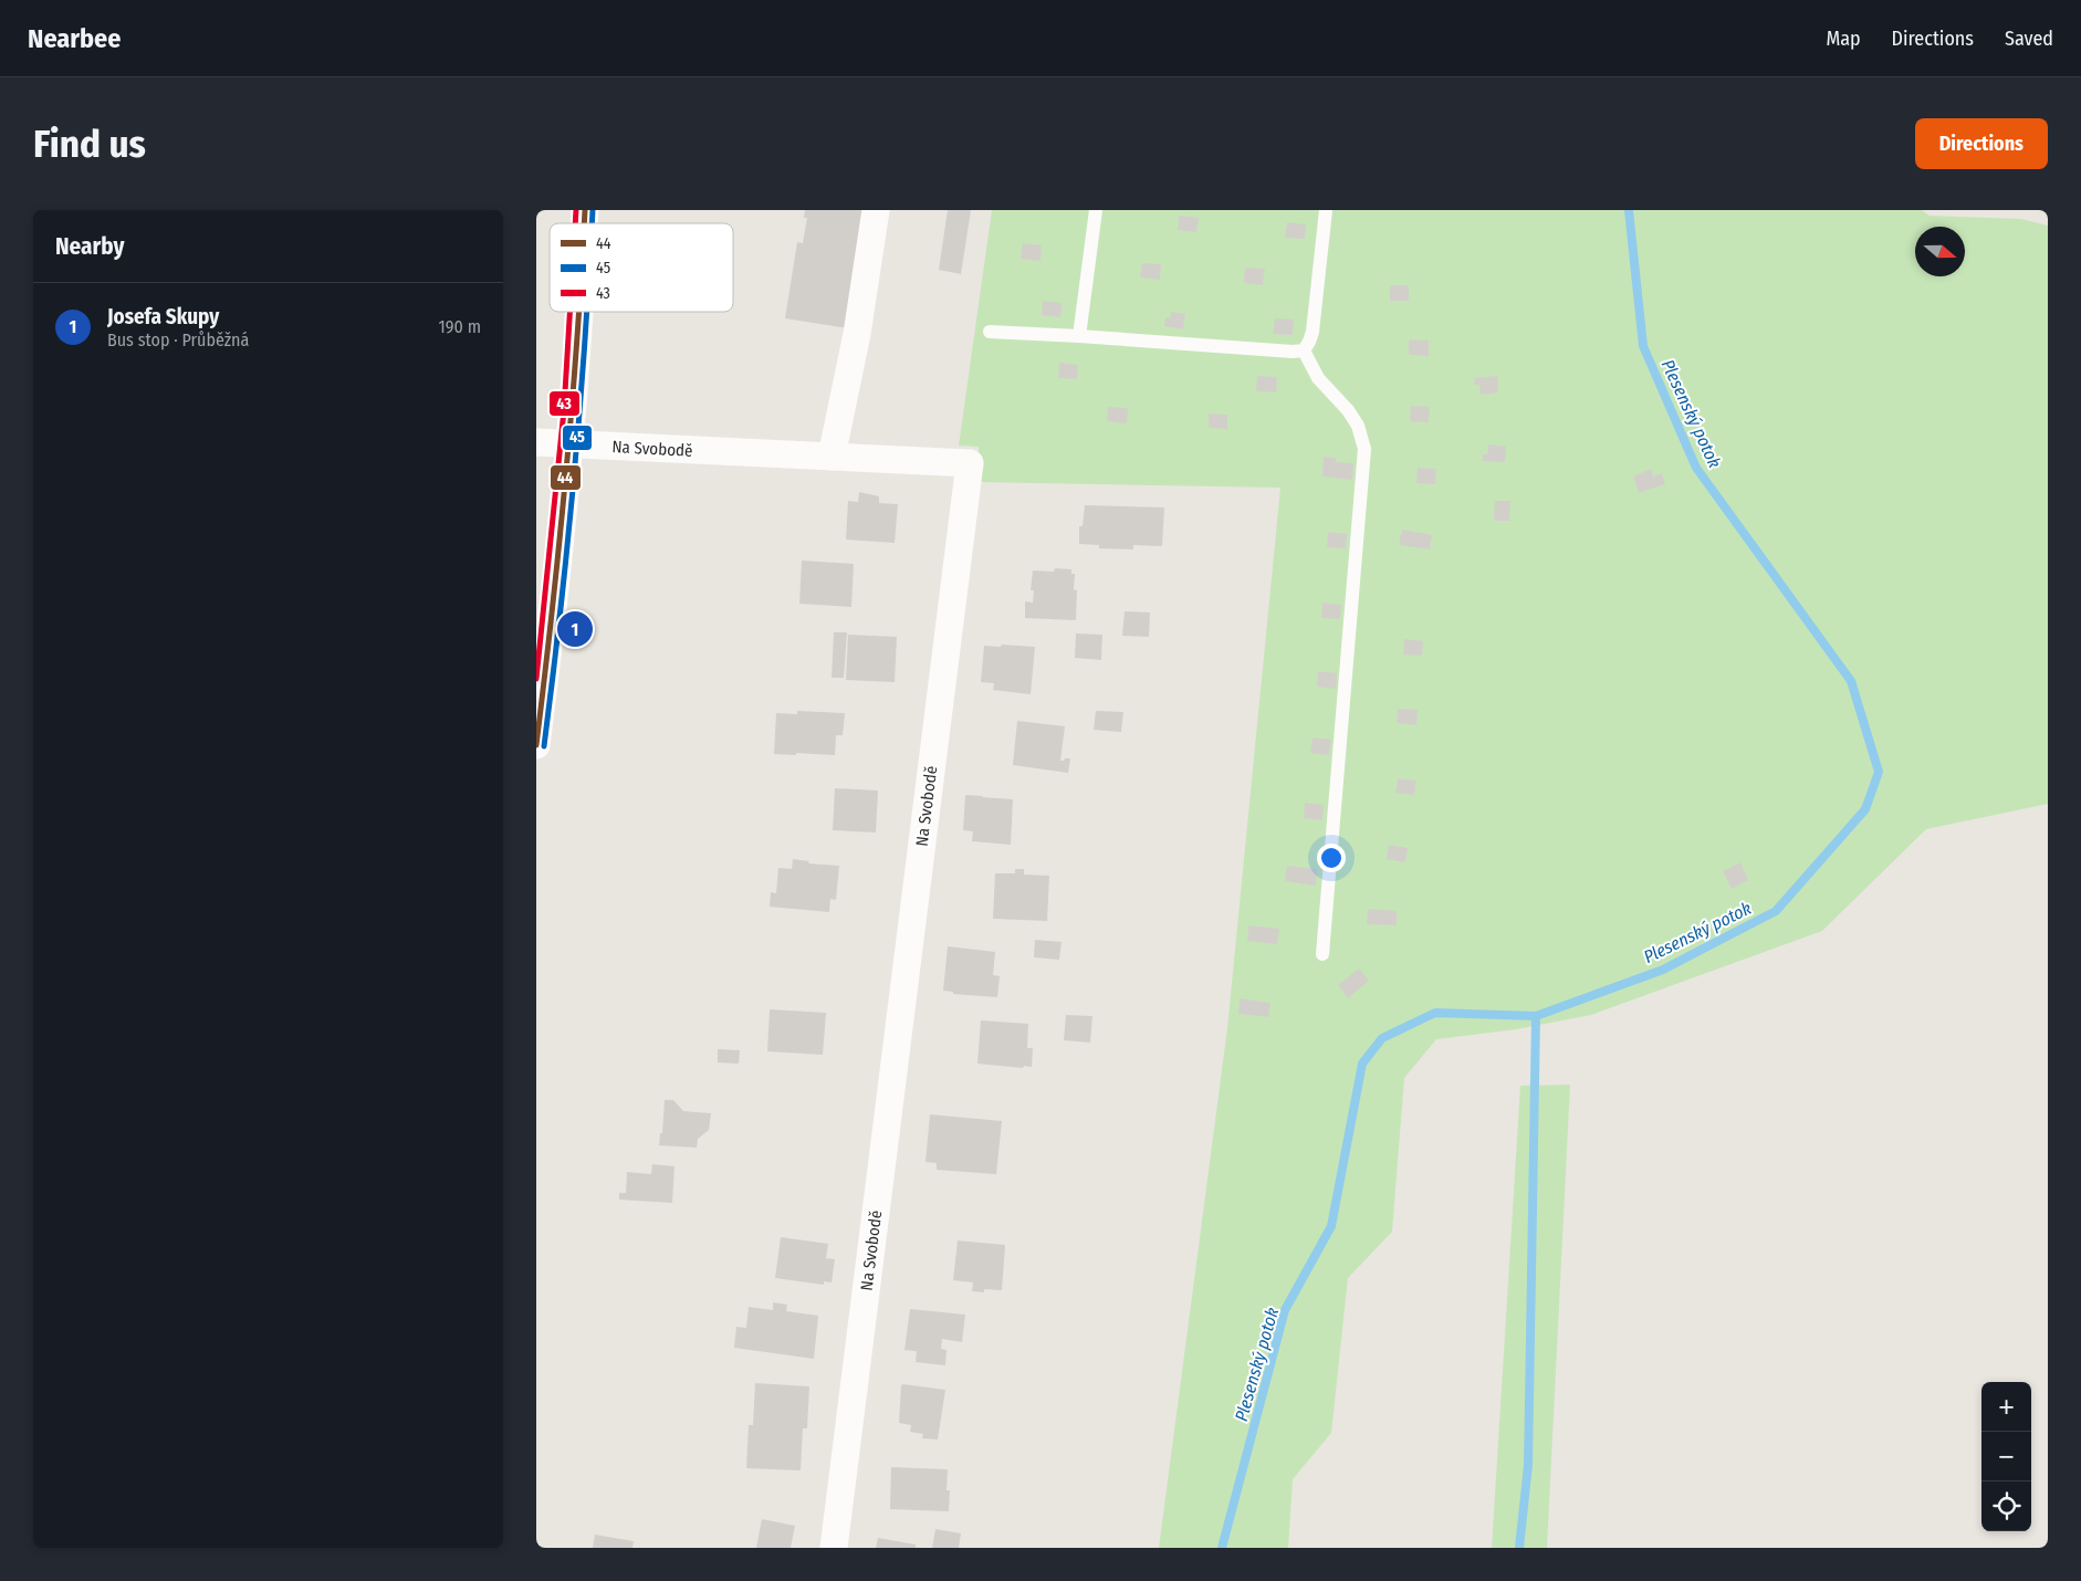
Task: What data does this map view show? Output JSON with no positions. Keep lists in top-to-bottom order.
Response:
{
  "streets": {
    "street": ["Na Svobodě"]
  },
  "water": ["Plesenský potok"],
  "lines": ["transit line 44", "transit line 45", "transit line 43"],
  "legend": ["44", "45", "43"],
  "north": "right",
  "page": {
    "header": "Nearbee",
    "nav": ["Map", "Directions", "Saved"],
    "buttons": "Directions",
    "title": "Find us",
    "heading": "Nearby",
    "list": [
      {
        "mark": "1",
        "name": "Josefa Skupy",
        "note": "Bus stop · Průběžná",
        "value": "190 m"
      }
    ],
    "pins": "1",
    "map_buttons": ["+", "−"]
  }
}
